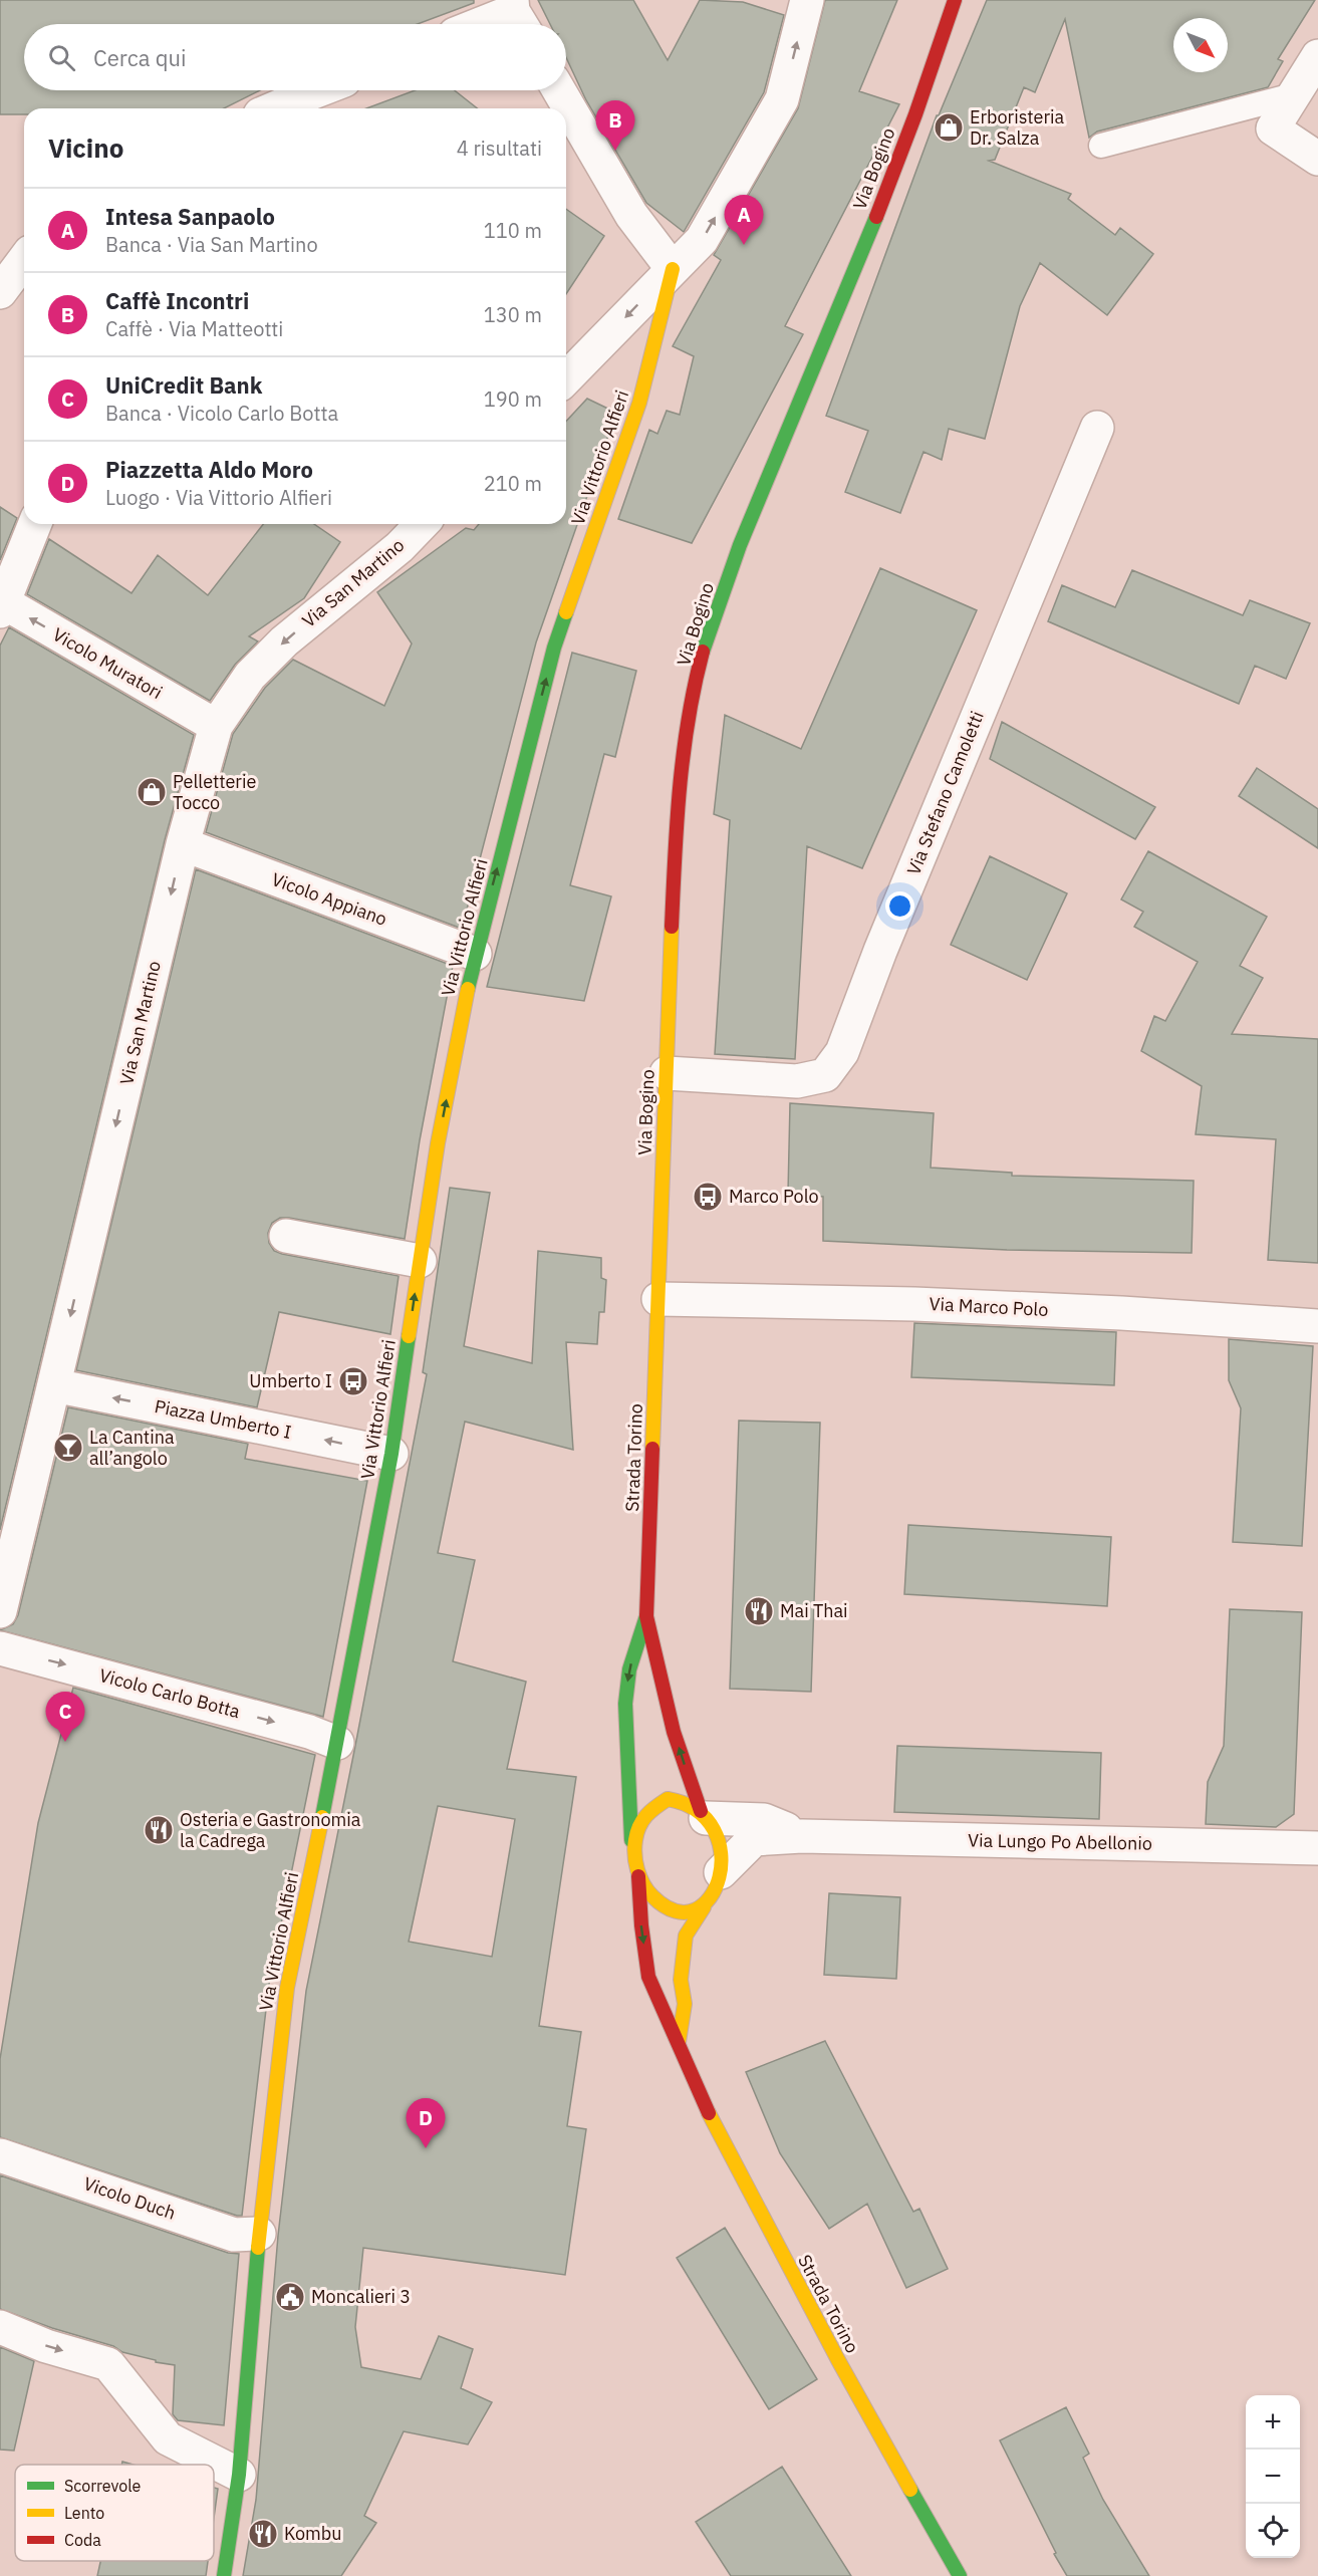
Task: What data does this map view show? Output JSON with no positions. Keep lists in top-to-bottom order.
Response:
{
  "streets": {
    "main road": ["Via Bogino", "Via Vittorio Alfieri", "Strada Torino"],
    "street": [
      "Via San Martino",
      "Vicolo Muratori",
      "Via Stefano Camoletti",
      "Vicolo Appiano",
      "Via Marco Polo",
      "Piazza Umberto I",
      "Vicolo Carlo Botta",
      "Via Lungo Po Abellonio",
      "Vicolo Duch"
    ]
  },
  "crossings": [
    ["Via Bogino", "Via Stefano Camoletti"],
    ["Via Bogino", "Via Marco Polo"],
    ["Via Bogino", "Strada Torino"],
    ["Via Vittorio Alfieri", "Vicolo Appiano"],
    ["Via Vittorio Alfieri", "Piazza Umberto I"],
    ["Via Vittorio Alfieri", "Vicolo Carlo Botta"],
    ["Via Vittorio Alfieri", "Vicolo Duch"],
    ["Via San Martino", "Vicolo Muratori"],
    ["Via San Martino", "Vicolo Appiano"],
    ["Via San Martino", "Piazza Umberto I"],
    ["Via Marco Polo", "Strada Torino"],
    ["Strada Torino", "Via Lungo Po Abellonio"]
  ],
  "one_way": [
    "Via Vittorio Alfieri",
    "Via San Martino",
    "Vicolo Muratori",
    "Vicolo Carlo Botta"
  ],
  "places": {
    "shop": ["Erboristeria Dr. Salza", "Pelletterie Tocco"],
    "bus stop": ["Marco Polo", "Umberto I"],
    "bar": ["La Cantina all’angolo"],
    "restaurant": ["Mai Thai", "Osteria e Gastronomia la Cadrega", "Kombu"],
    "public building": ["Moncalieri 3"]
  },
  "legend": ["Scorrevole", "Lento", "Coda"],
  "north": "bottom right",
  "page": {
    "search": "Cerca qui",
    "pins": [
      "B",
      "A",
      "C",
      "D"
    ],
    "heading": ["Vicino", "4 risultati"],
    "list": [
      {
        "mark": "A",
        "name": "Intesa Sanpaolo",
        "note": "Banca · Via San Martino",
        "value": "110 m"
      },
      {
        "mark": "B",
        "name": "Caffè Incontri",
        "note": "Caffè · Via Matteotti",
        "value": "130 m"
      },
      {
        "mark": "C",
        "name": "UniCredit Bank",
        "note": "Banca · Vicolo Carlo Botta",
        "value": "190 m"
      },
      {
        "mark": "D",
        "name": "Piazzetta Aldo Moro",
        "note": "Luogo · Via Vittorio Alfieri",
        "value": "210 m"
      }
    ],
    "map_buttons": ["+", "−"]
  }
}
